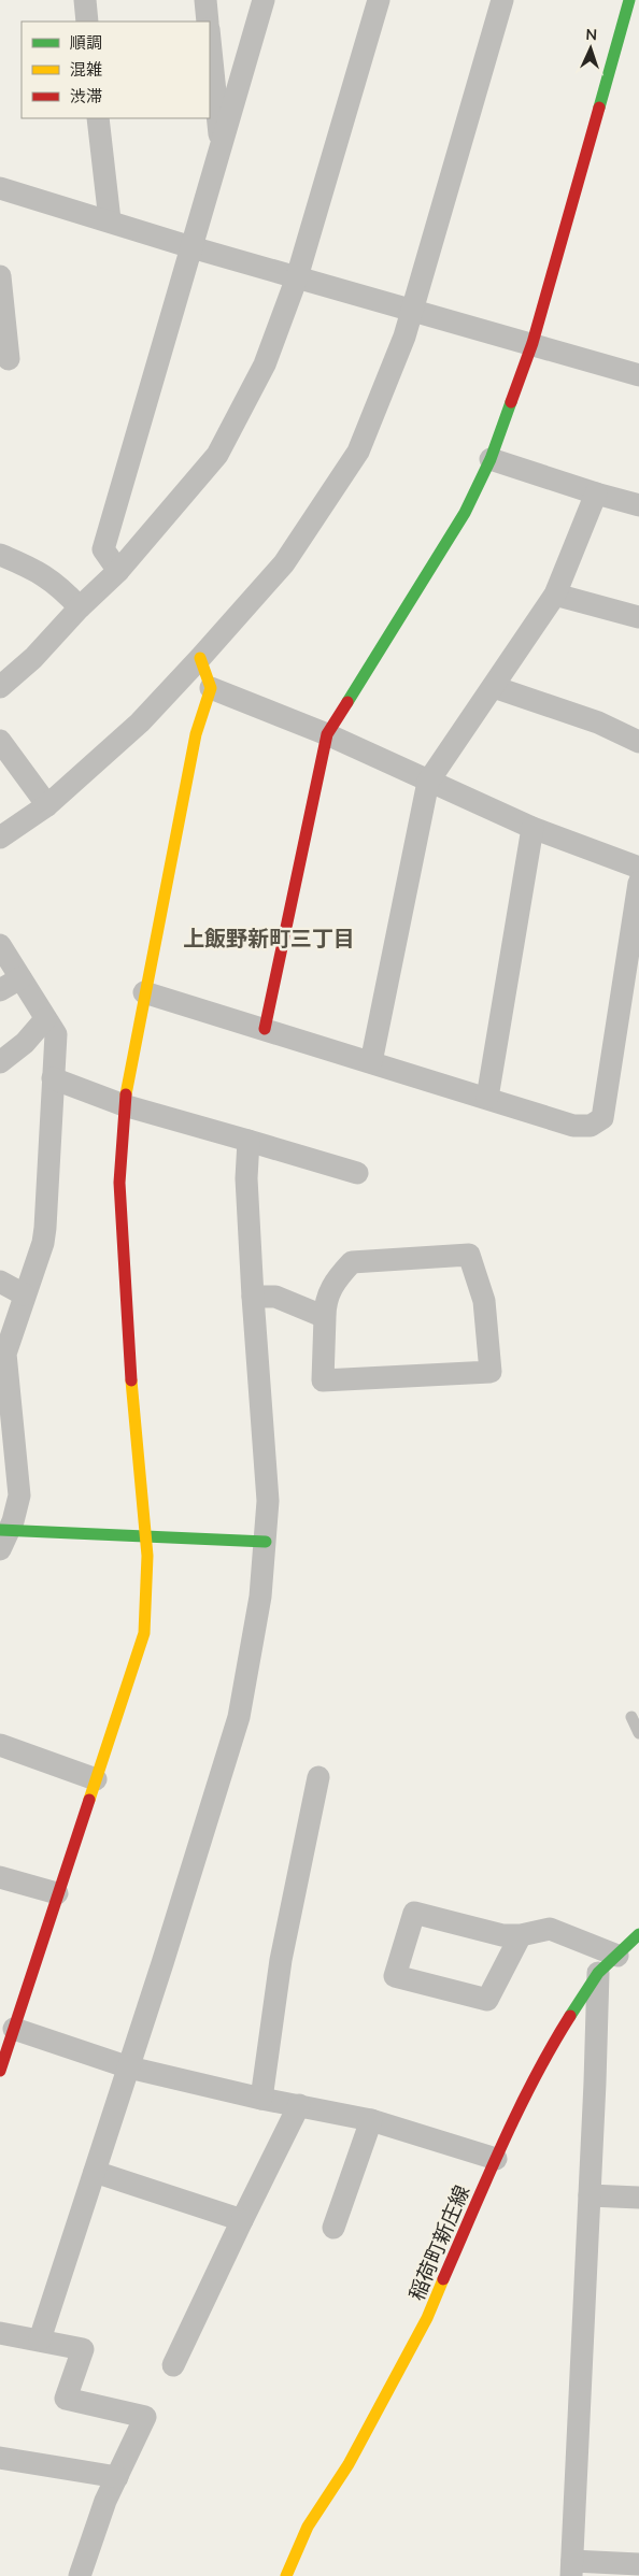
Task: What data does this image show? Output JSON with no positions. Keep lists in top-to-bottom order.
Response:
{
  "streets": {
    "street": ["稲荷町新庄線"]
  },
  "districts": ["上飯野新町三丁目"],
  "legend": ["順調", "混雑", "渋滞"],
  "north": "top"
}
